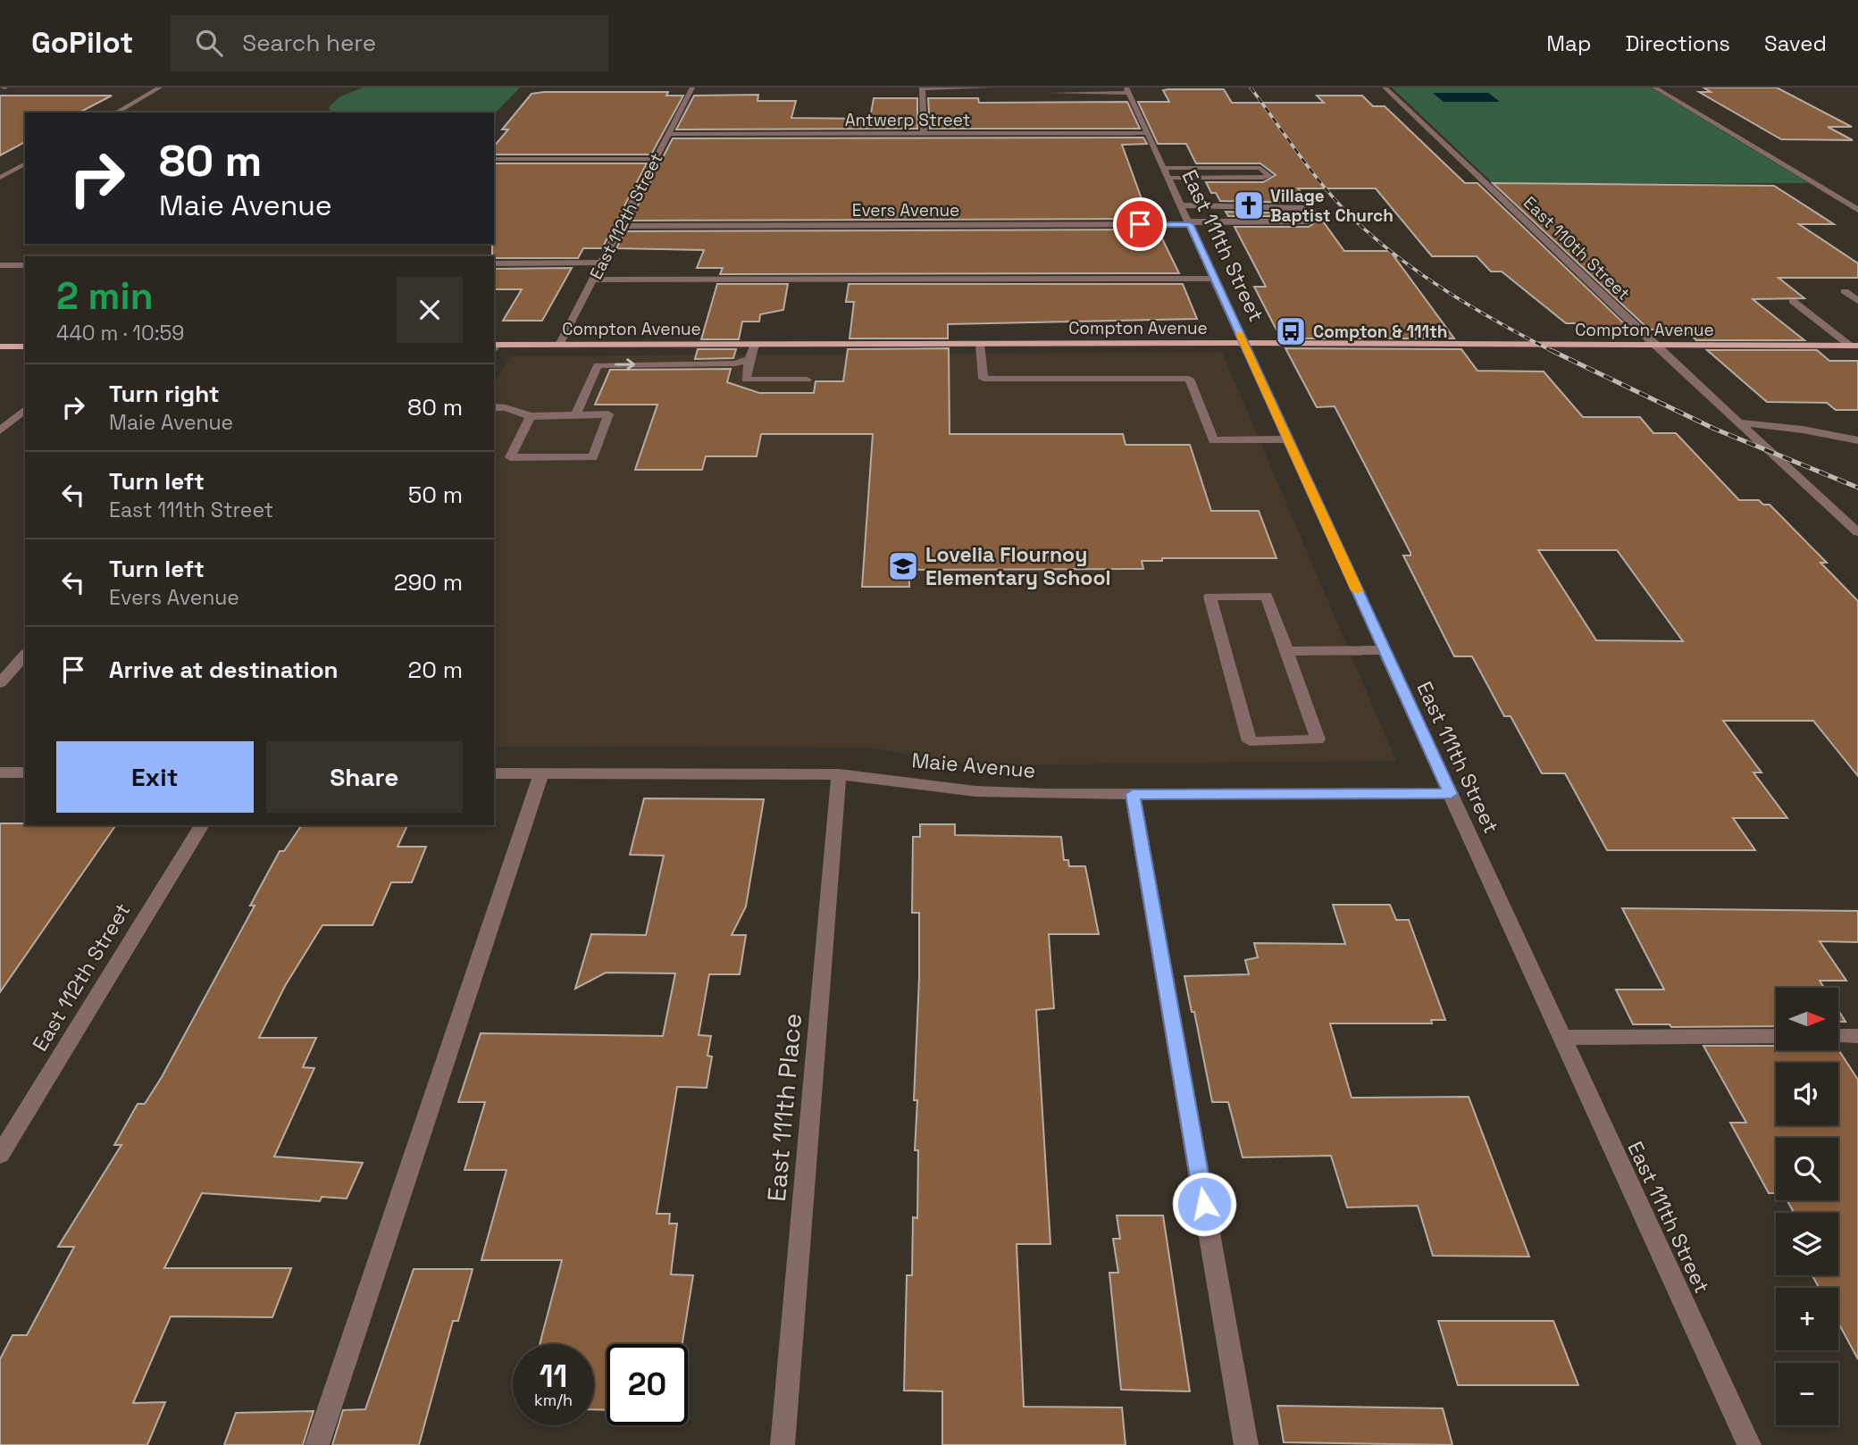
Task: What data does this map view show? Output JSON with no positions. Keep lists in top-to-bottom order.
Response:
{
  "streets": {
    "main road": ["Compton Avenue"],
    "street": [
      "Antwerp Street",
      "Evers Avenue",
      "East 112th Street",
      "East 111th Street",
      "East 110th Street",
      "Maie Avenue",
      "East 111th Place"
    ]
  },
  "crossings": [
    ["Antwerp Street", "East 112th Street"],
    ["Antwerp Street", "East 111th Street"],
    ["Evers Avenue", "East 112th Street"],
    ["Evers Avenue", "East 111th Street"],
    ["East 112th Street", "Compton Avenue"],
    ["East 111th Street", "Compton Avenue"],
    ["East 111th Street", "Maie Avenue"],
    ["East 110th Street", "Compton Avenue"],
    ["Maie Avenue", "East 111th Place"]
  ],
  "places": {
    "church": ["Village Baptist Church"],
    "bus stop": ["Compton & 111th"],
    "school or university": ["Lovelia Flournoy Elementary School"]
  },
  "north": "right",
  "page": {
    "header": "GoPilot",
    "search": "Search here",
    "nav": ["Map", "Directions", "Saved"],
    "turn": ["80 m", "Maie Avenue"],
    "heading": ["2 min", "440 m · 10:59"],
    "list": [
      {
        "name": "Turn right",
        "note": "Maie Avenue",
        "value": "80 m"
      },
      {
        "name": "Turn left",
        "note": "East 111th Street",
        "value": "50 m"
      },
      {
        "name": "Turn left",
        "note": "Evers Avenue",
        "value": "290 m"
      },
      {
        "name": "Arrive at destination",
        "value": "20 m"
      }
    ],
    "buttons": ["Exit", "Share"],
    "map_buttons": ["+", "−"],
    "speed": "11 km/h",
    "limit": "20"
  }
}
